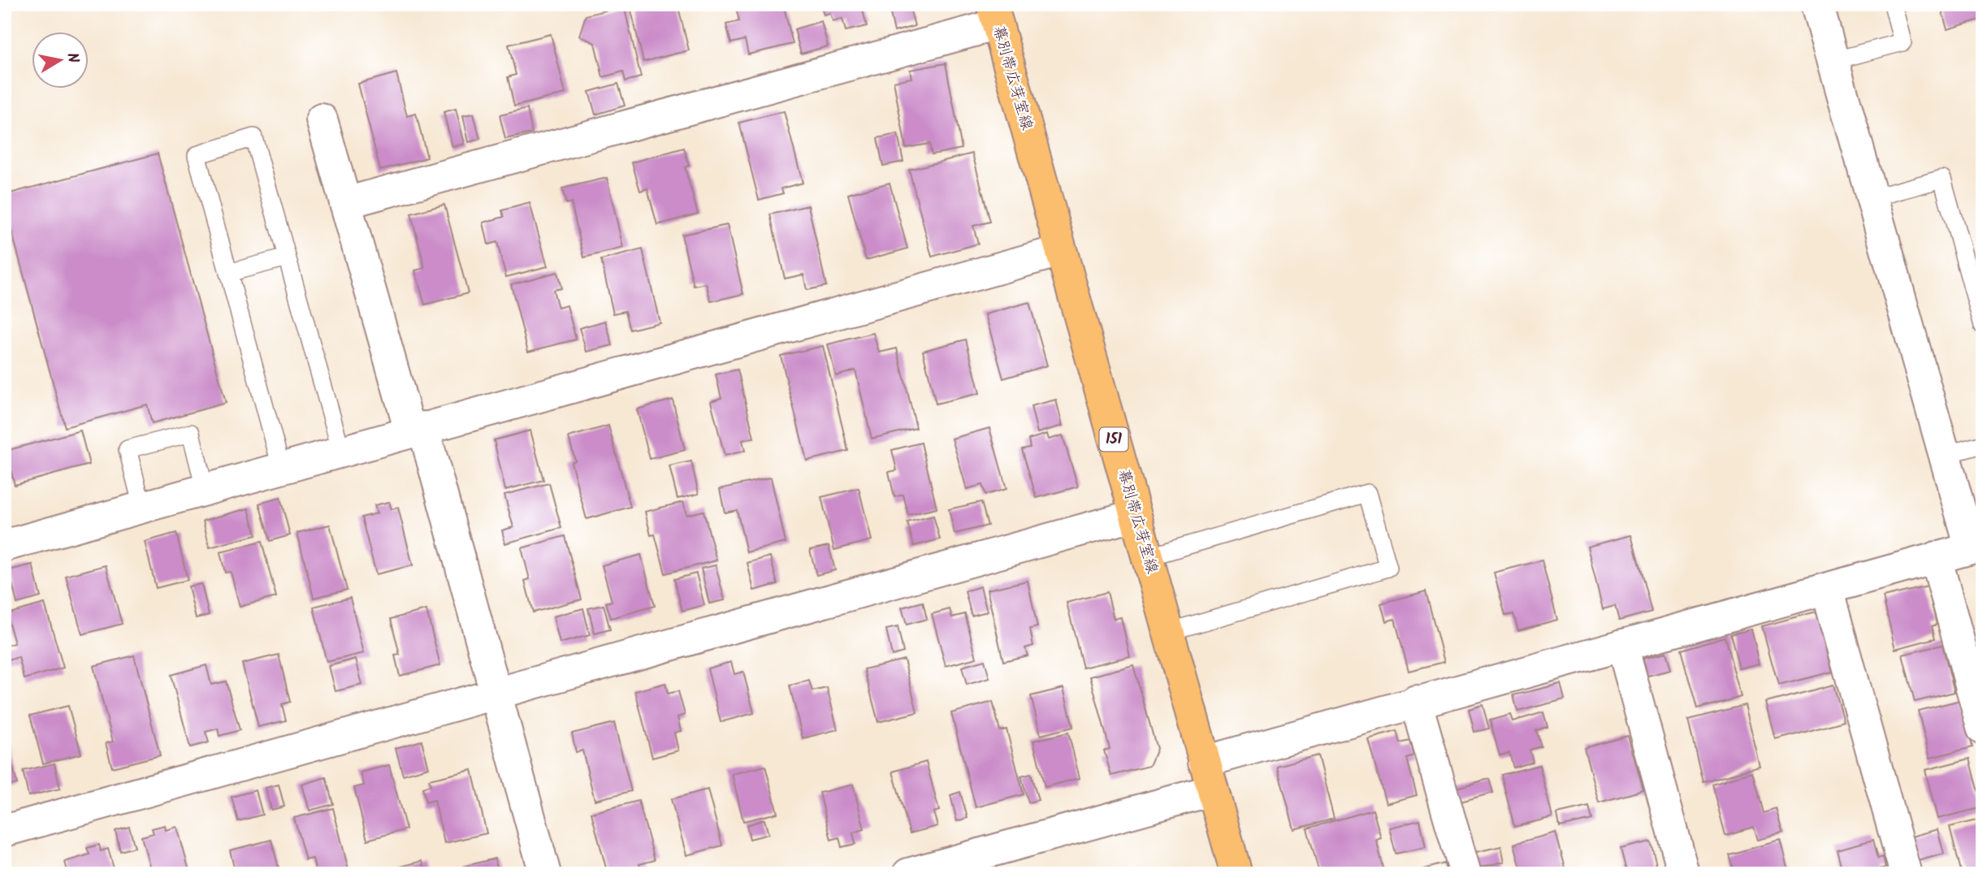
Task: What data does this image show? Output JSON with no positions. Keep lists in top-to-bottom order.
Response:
{
  "streets": {
    "main road": ["幕別帯広芽室線", "151"]
  },
  "north": "right"
}
